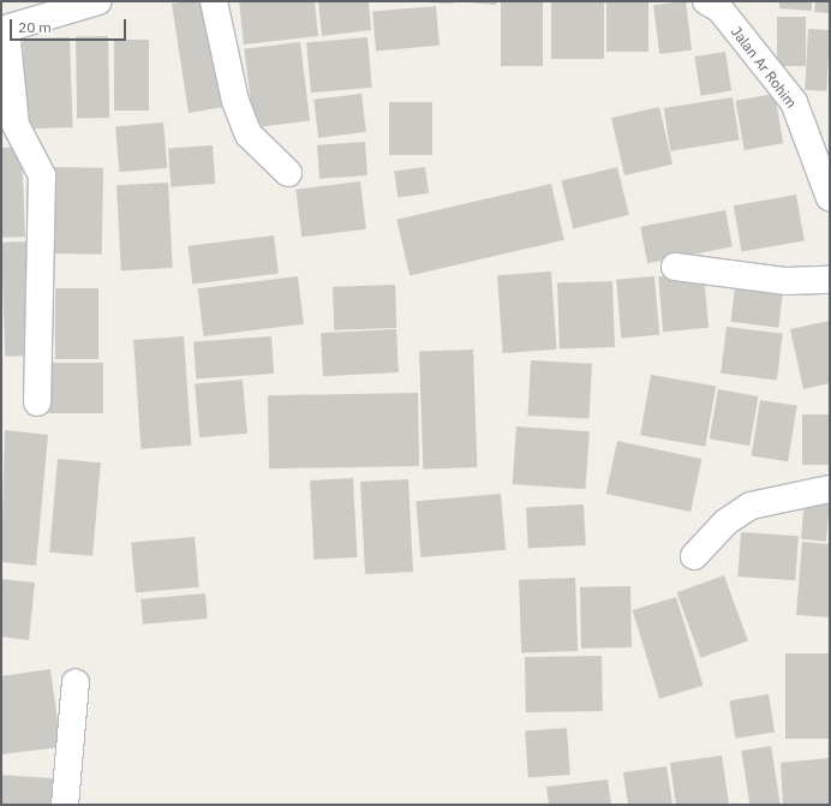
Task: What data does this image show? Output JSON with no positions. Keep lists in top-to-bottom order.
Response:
{
  "streets": {
    "street": ["Jalan Ar Rohim"]
  },
  "scale_bar": "20 m"
}
